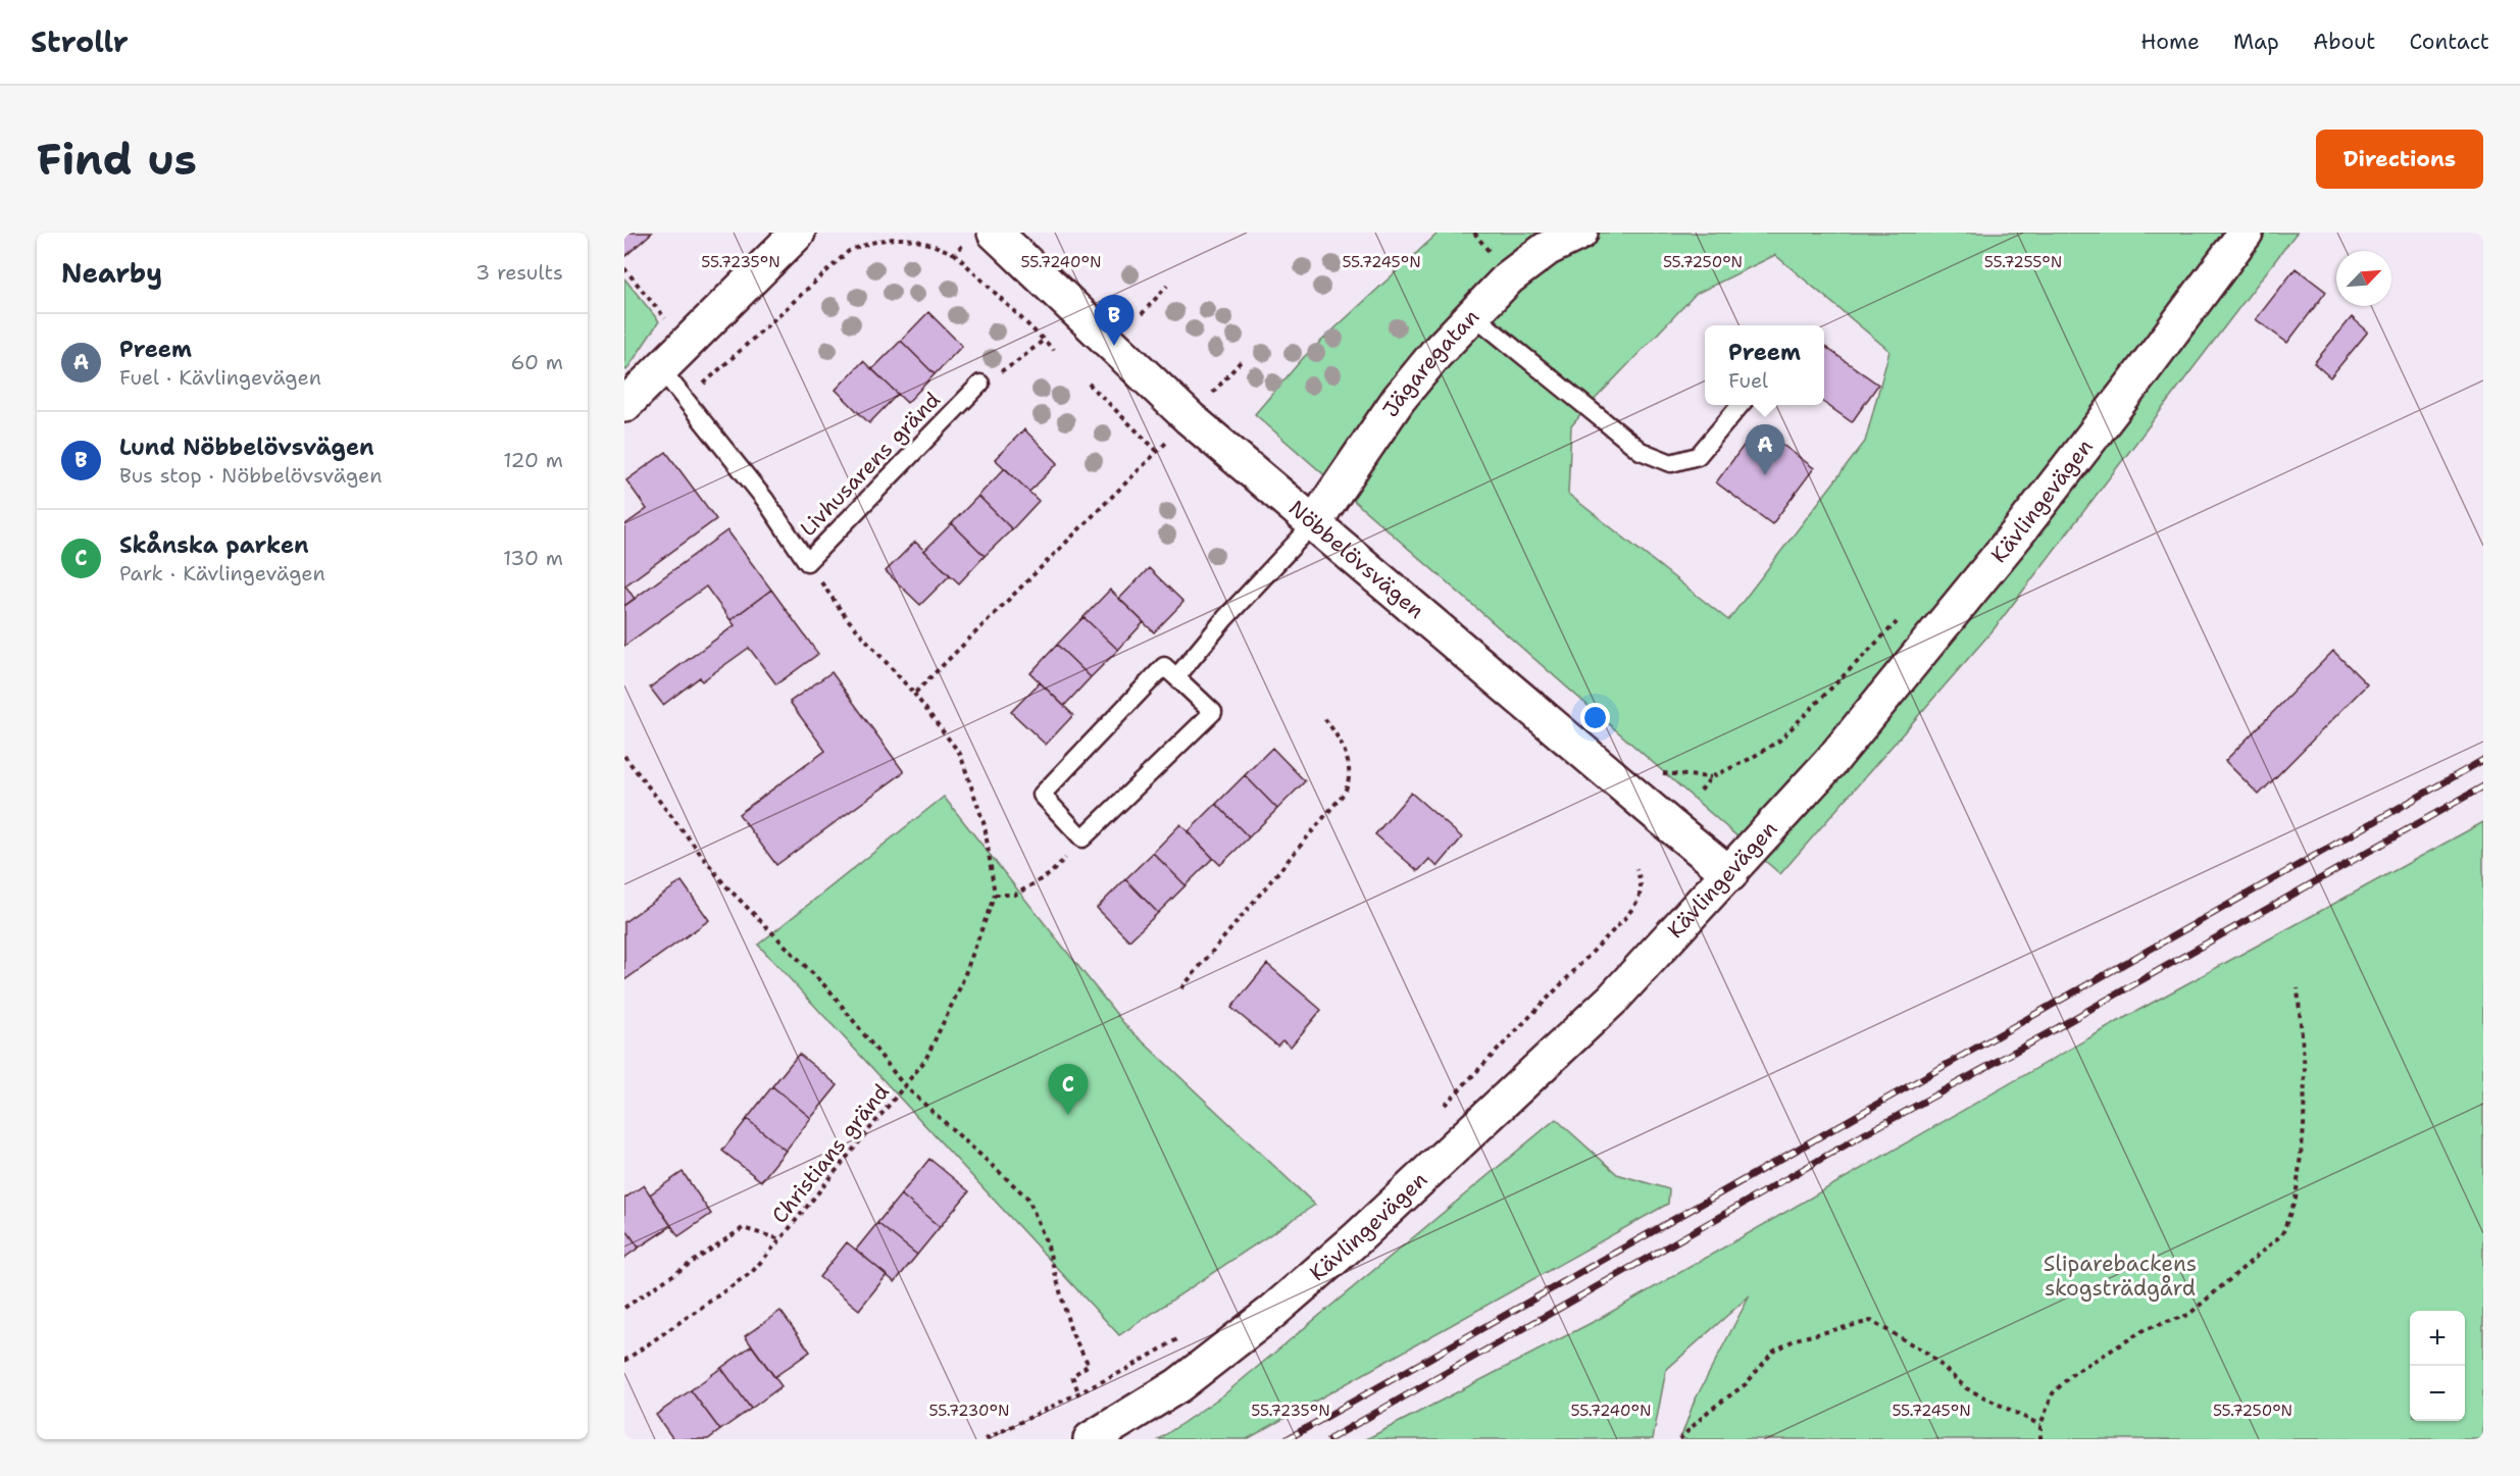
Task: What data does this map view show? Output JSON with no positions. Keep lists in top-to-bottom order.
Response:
{
  "streets": {
    "main road": ["Jägaregatan", "Kävlingevägen", "Nöbbelövsvägen"],
    "lane": ["Livhusarens gränd"],
    "path": ["Christians gränd"]
  },
  "crossings": [
    ["Jägaregatan", "Nöbbelövsvägen"],
    ["Kävlingevägen", "Nöbbelövsvägen"]
  ],
  "parks": ["Sliparebackens skogsträdgård"],
  "north": "top right",
  "page": {
    "header": "Strollr",
    "nav": [
      "Home",
      "Map",
      "About",
      "Contact"
    ],
    "buttons": "Directions",
    "title": "Find us",
    "heading": ["Nearby", "3 results"],
    "pins": ["B", "A", "C"],
    "list": [
      {
        "mark": "A",
        "name": "Preem",
        "note": "Fuel · Kävlingevägen",
        "value": "60 m"
      },
      {
        "mark": "B",
        "name": "Lund Nöbbelövsvägen",
        "note": "Bus stop · Nöbbelövsvägen",
        "value": "120 m"
      },
      {
        "mark": "C",
        "name": "Skånska parken",
        "note": "Park · Kävlingevägen",
        "value": "130 m"
      }
    ],
    "popup": ["Preem", "Fuel"],
    "map_buttons": ["+", "−"]
  },
  "coordinates": [
    "55.7235°N",
    "55.7240°N",
    "55.7245°N",
    "55.7250°N",
    "55.7255°N",
    "55.7230°N"
  ]
}
